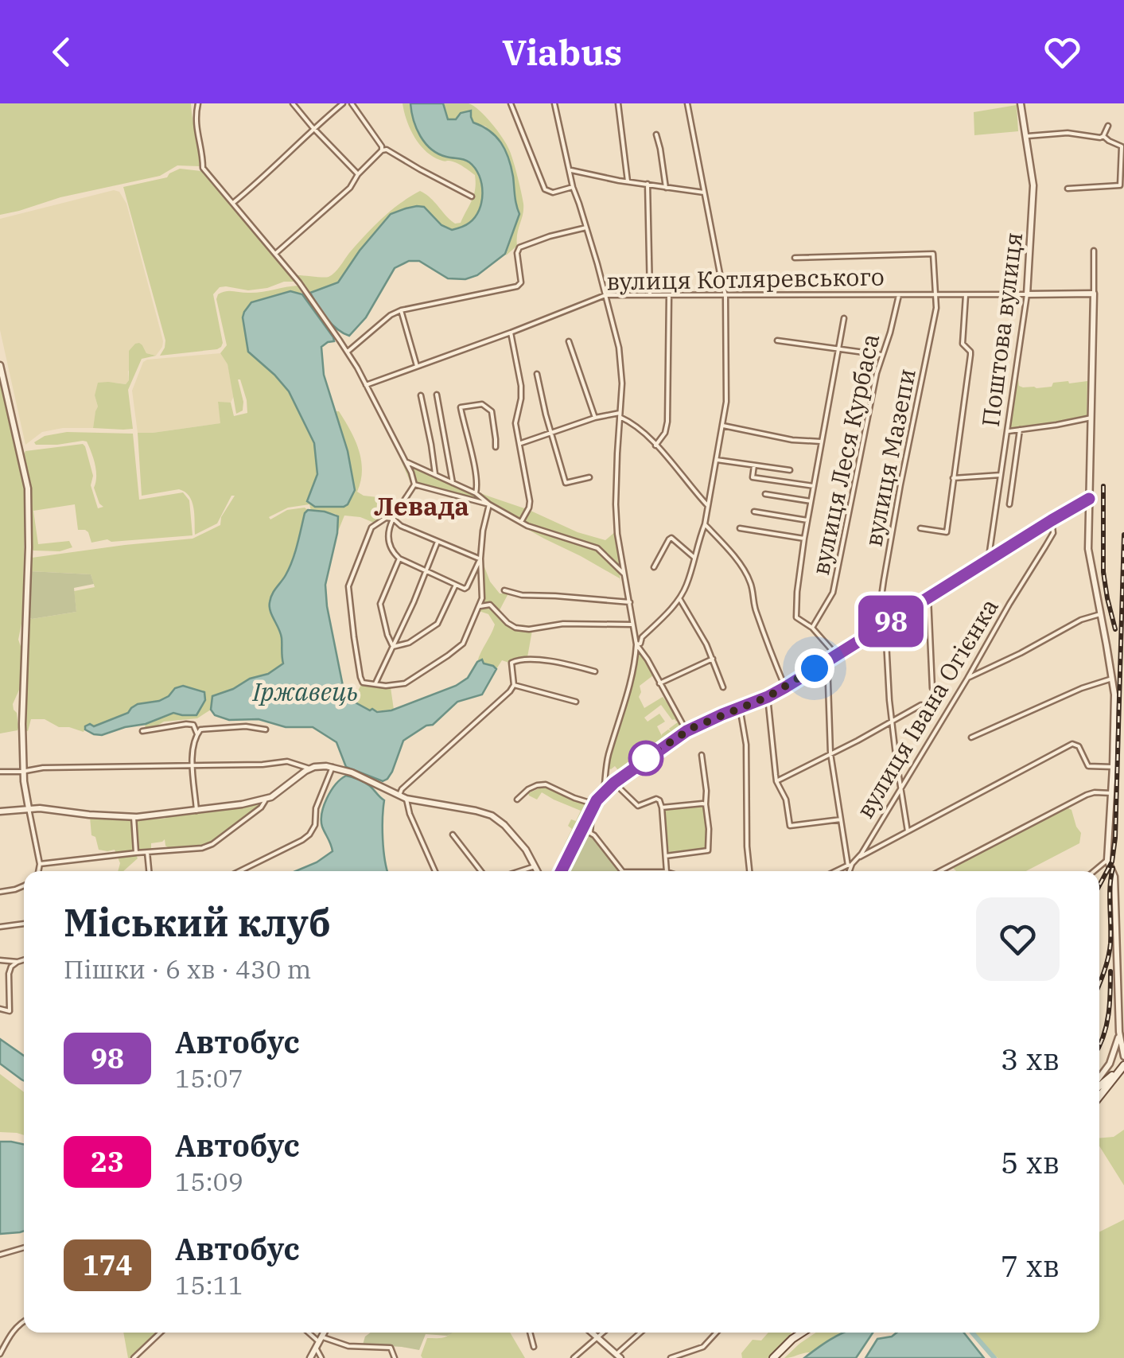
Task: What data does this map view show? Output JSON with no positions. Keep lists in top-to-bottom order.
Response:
{
  "streets": {
    "street": [
      "вулиця Котляревського",
      "Поштова вулиця",
      "вулиця Леся Курбаса",
      "вулиця Мазепи",
      "вулиця Івана Огієнка"
    ]
  },
  "crossings": [
    ["вулиця Котляревського", "Поштова вулиця"],
    ["вулиця Котляревського", "вулиця Леся Курбаса"],
    ["вулиця Котляревського", "вулиця Мазепи"],
    ["вулиця Мазепи", "вулиця Івана Огієнка"]
  ],
  "districts": ["Левада"],
  "water": ["Іржавець"],
  "lines": ["bus line 98"],
  "page": {
    "header": "Viabus",
    "on_map": "98",
    "heading": ["Міський клуб", "Пішки · 6 хв · 430 m"],
    "list": [
      {
        "mark": "98",
        "name": "Автобус",
        "note": "15:07",
        "value": "3 хв"
      },
      {
        "mark": "23",
        "name": "Автобус",
        "note": "15:09",
        "value": "5 хв"
      },
      {
        "mark": "174",
        "name": "Автобус",
        "note": "15:11",
        "value": "7 хв"
      }
    ]
  }
}
